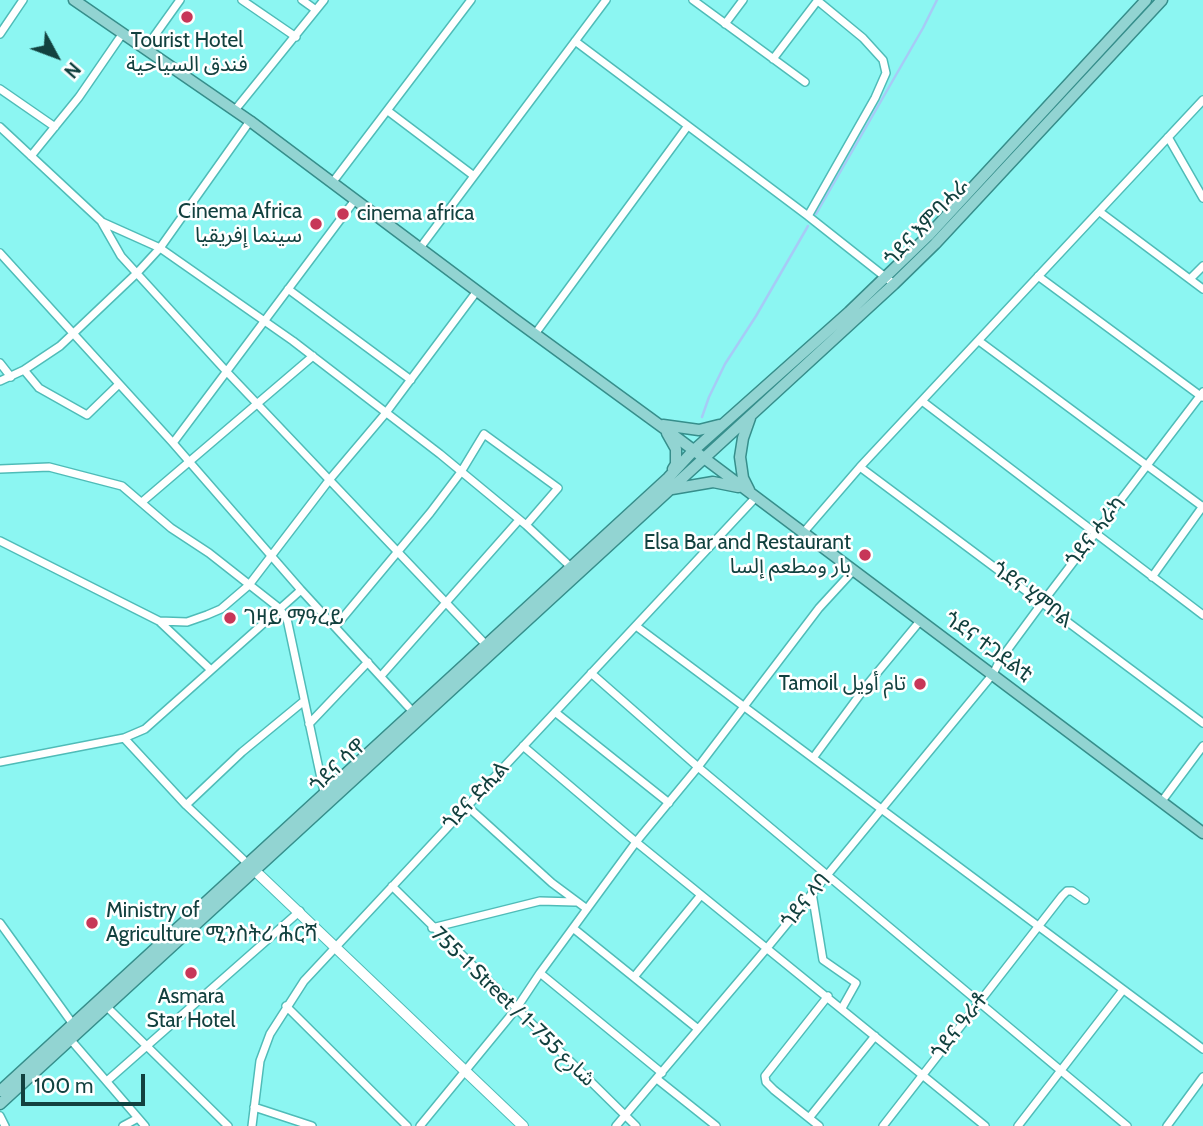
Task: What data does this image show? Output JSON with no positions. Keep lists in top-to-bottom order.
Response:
{
  "streets": {
    "main road": ["ጎደና እምባሓራ", "ጎደና ተጋደልቲ", "ጎደና ሳዋ"],
    "street": [
      "ጎደና ሓራካ",
      "ጎደና ሂምቦል",
      "ጎደና ድሒል",
      "ጎደና ላባ",
      "755-1 Street / شارع 755-1",
      "ጎደና ዓራቶ"
    ]
  },
  "crossings": [
    ["ጎደና እምባሓራ", "ጎደና ተጋደልቲ"],
    ["ጎደና እምባሓራ", "ጎደና ሳዋ"],
    ["ጎደና ሓራካ", "ጎደና ሂምቦል"],
    ["ጎደና ሓራካ", "ጎደና ተጋደልቲ"],
    ["ጎደና ሓራካ", "ጎደና ላባ"],
    ["ጎደና ተጋደልቲ", "ጎደና ሳዋ"],
    ["ጎደና ተጋደልቲ", "ጎደና ድሒል"],
    ["ጎደና ተጋደልቲ", "ጎደና ላባ"],
    ["ጎደና ድሒል", "755-1 Street / شارع 755-1"],
    ["ጎደና ላባ", "755-1 Street / شارع 755-1"]
  ],
  "places": [
    "Tourist Hotel فندق السياحية",
    "cinema africa",
    "Cinema Africa سينما إفريقيا",
    "Elsa Bar and Restaurant بار ومطعم إلسا",
    "ገዛይ ማዓረይ",
    "Tamoil تام أويل",
    "Ministry of Agriculture ሚንስትሪ ሕርሻ",
    "Asmara Star Hotel"
  ],
  "scale_bar": "100 m",
  "north": "bottom right"
}
